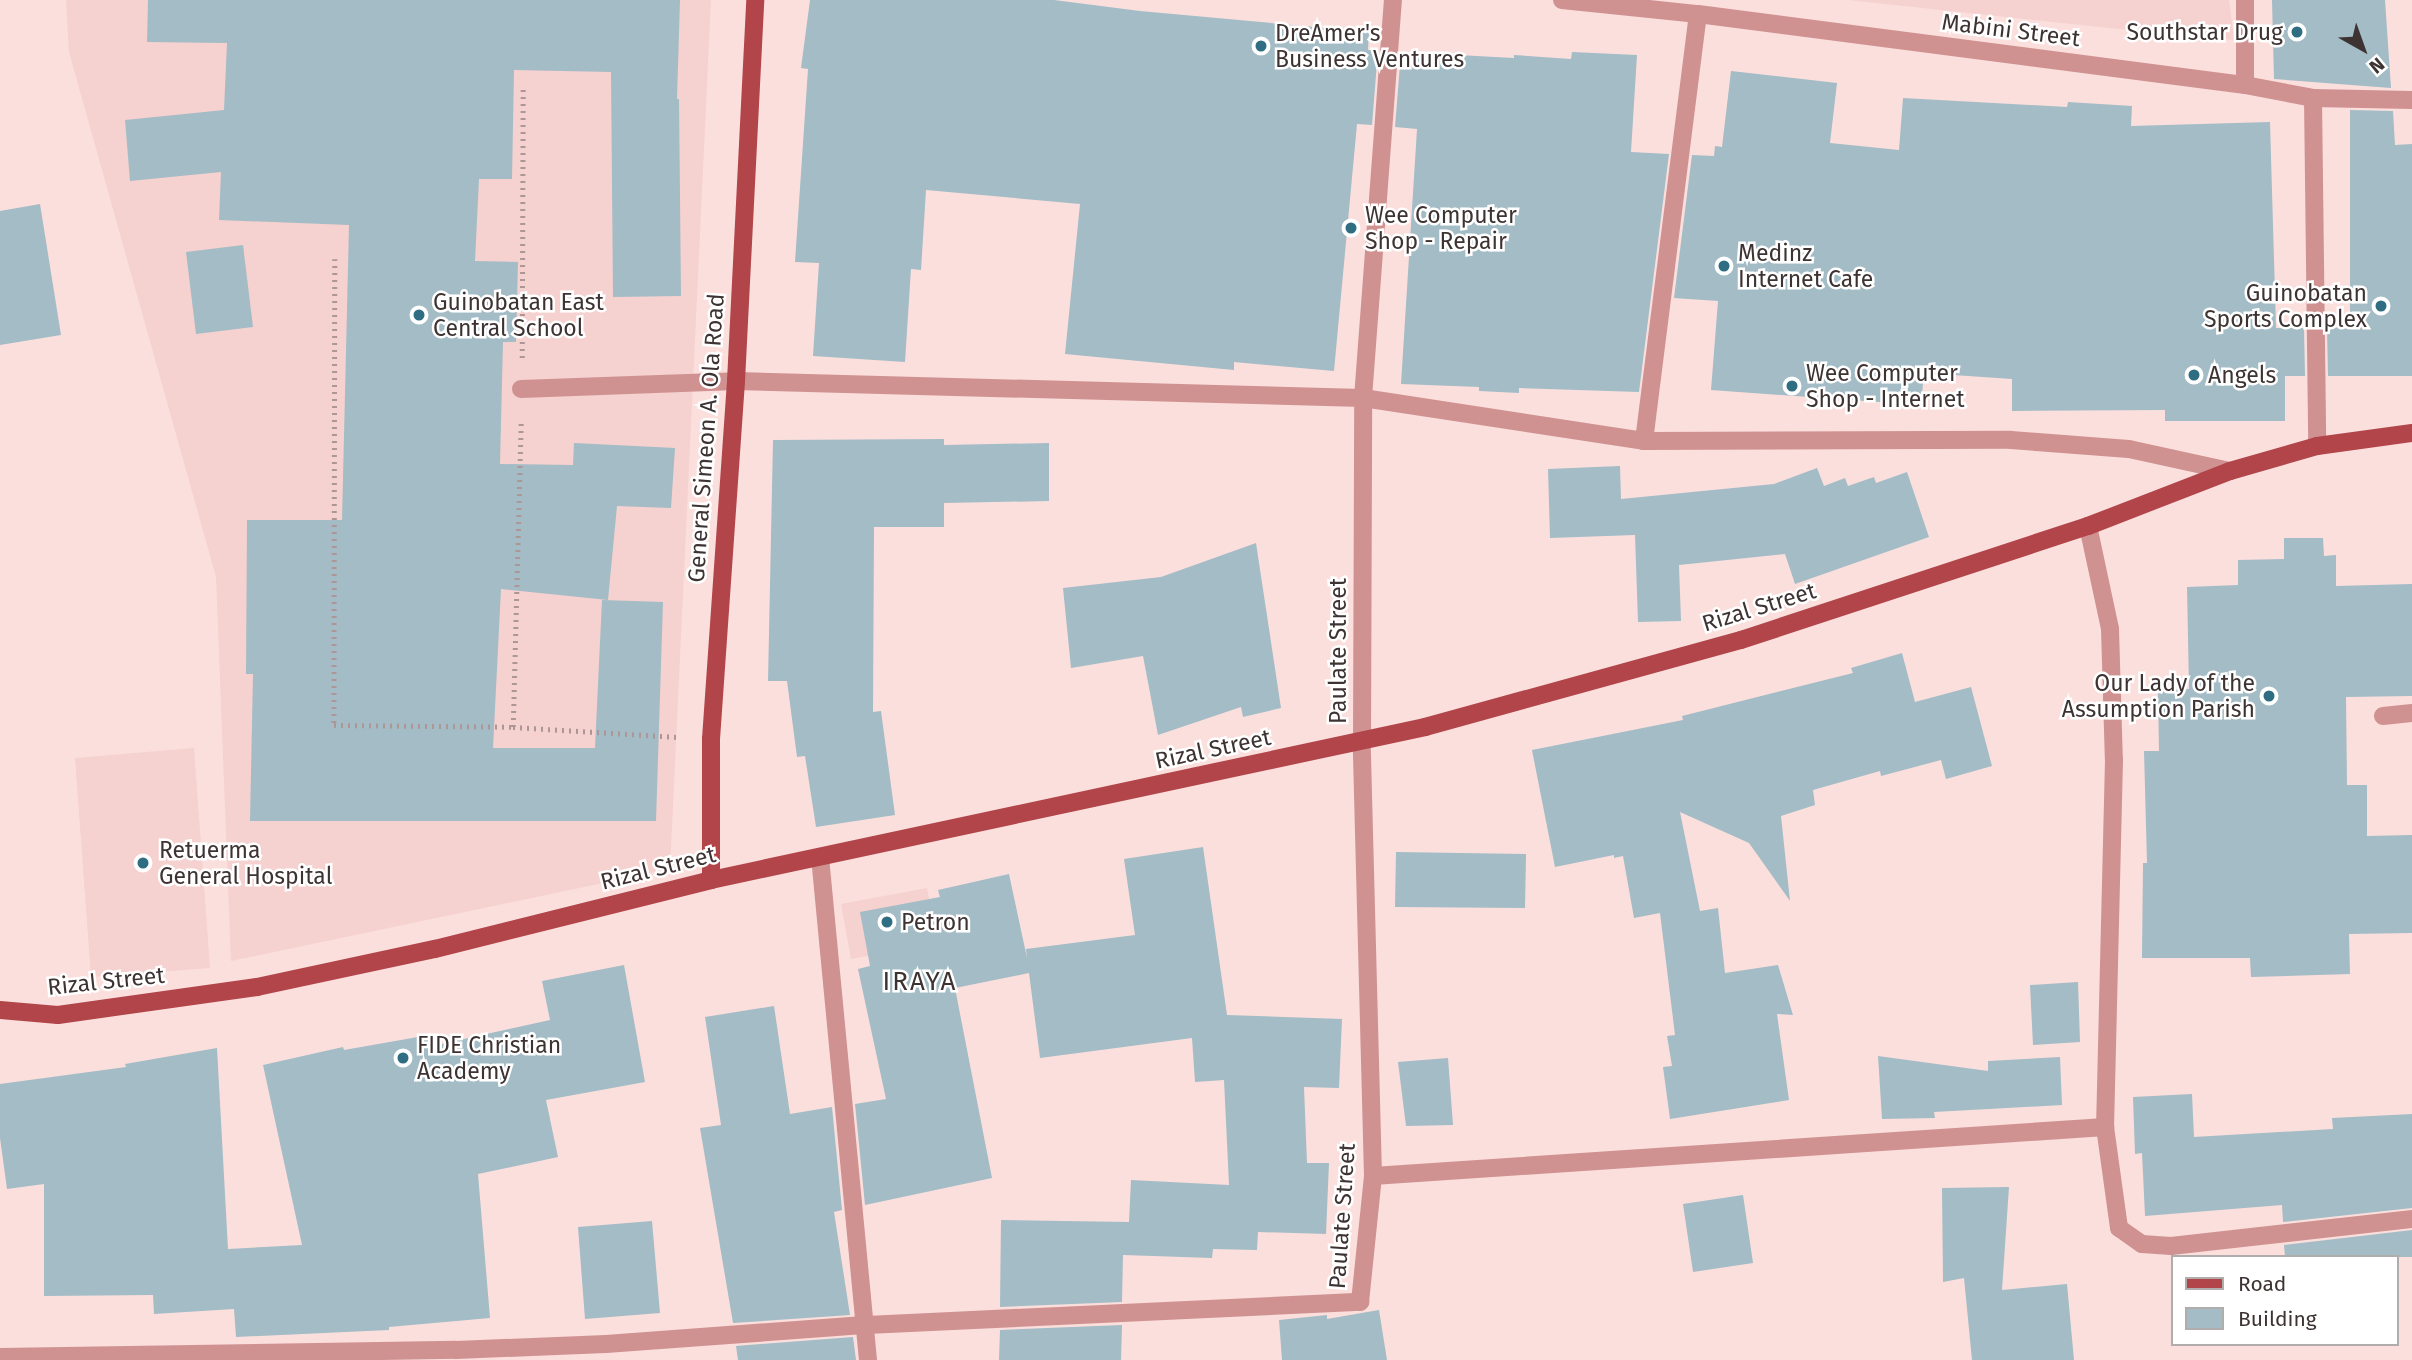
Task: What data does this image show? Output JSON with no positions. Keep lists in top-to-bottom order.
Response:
{
  "streets": {
    "main road": ["General Simeon A. Ola Road", "Rizal Street"],
    "street": ["Mabini Street", "Paulate Street"]
  },
  "crossings": [
    ["General Simeon A. Ola Road", "Rizal Street"],
    ["Rizal Street", "Paulate Street"]
  ],
  "districts": ["IRAYA"],
  "places": [
    "Southstar Drug",
    "DreAmer's Business Ventures",
    "Wee Computer Shop - Repair",
    "Medinz Internet Cafe",
    "Guinobatan Sports Complex",
    "Guinobatan East Central School",
    "Angels",
    "Wee Computer Shop - Internet",
    "Our Lady of the Assumption Parish",
    "Retuerma General Hospital",
    "Petron",
    "FIDE Christian Academy"
  ],
  "legend": ["Road", "Building"],
  "north": "bottom right"
}
